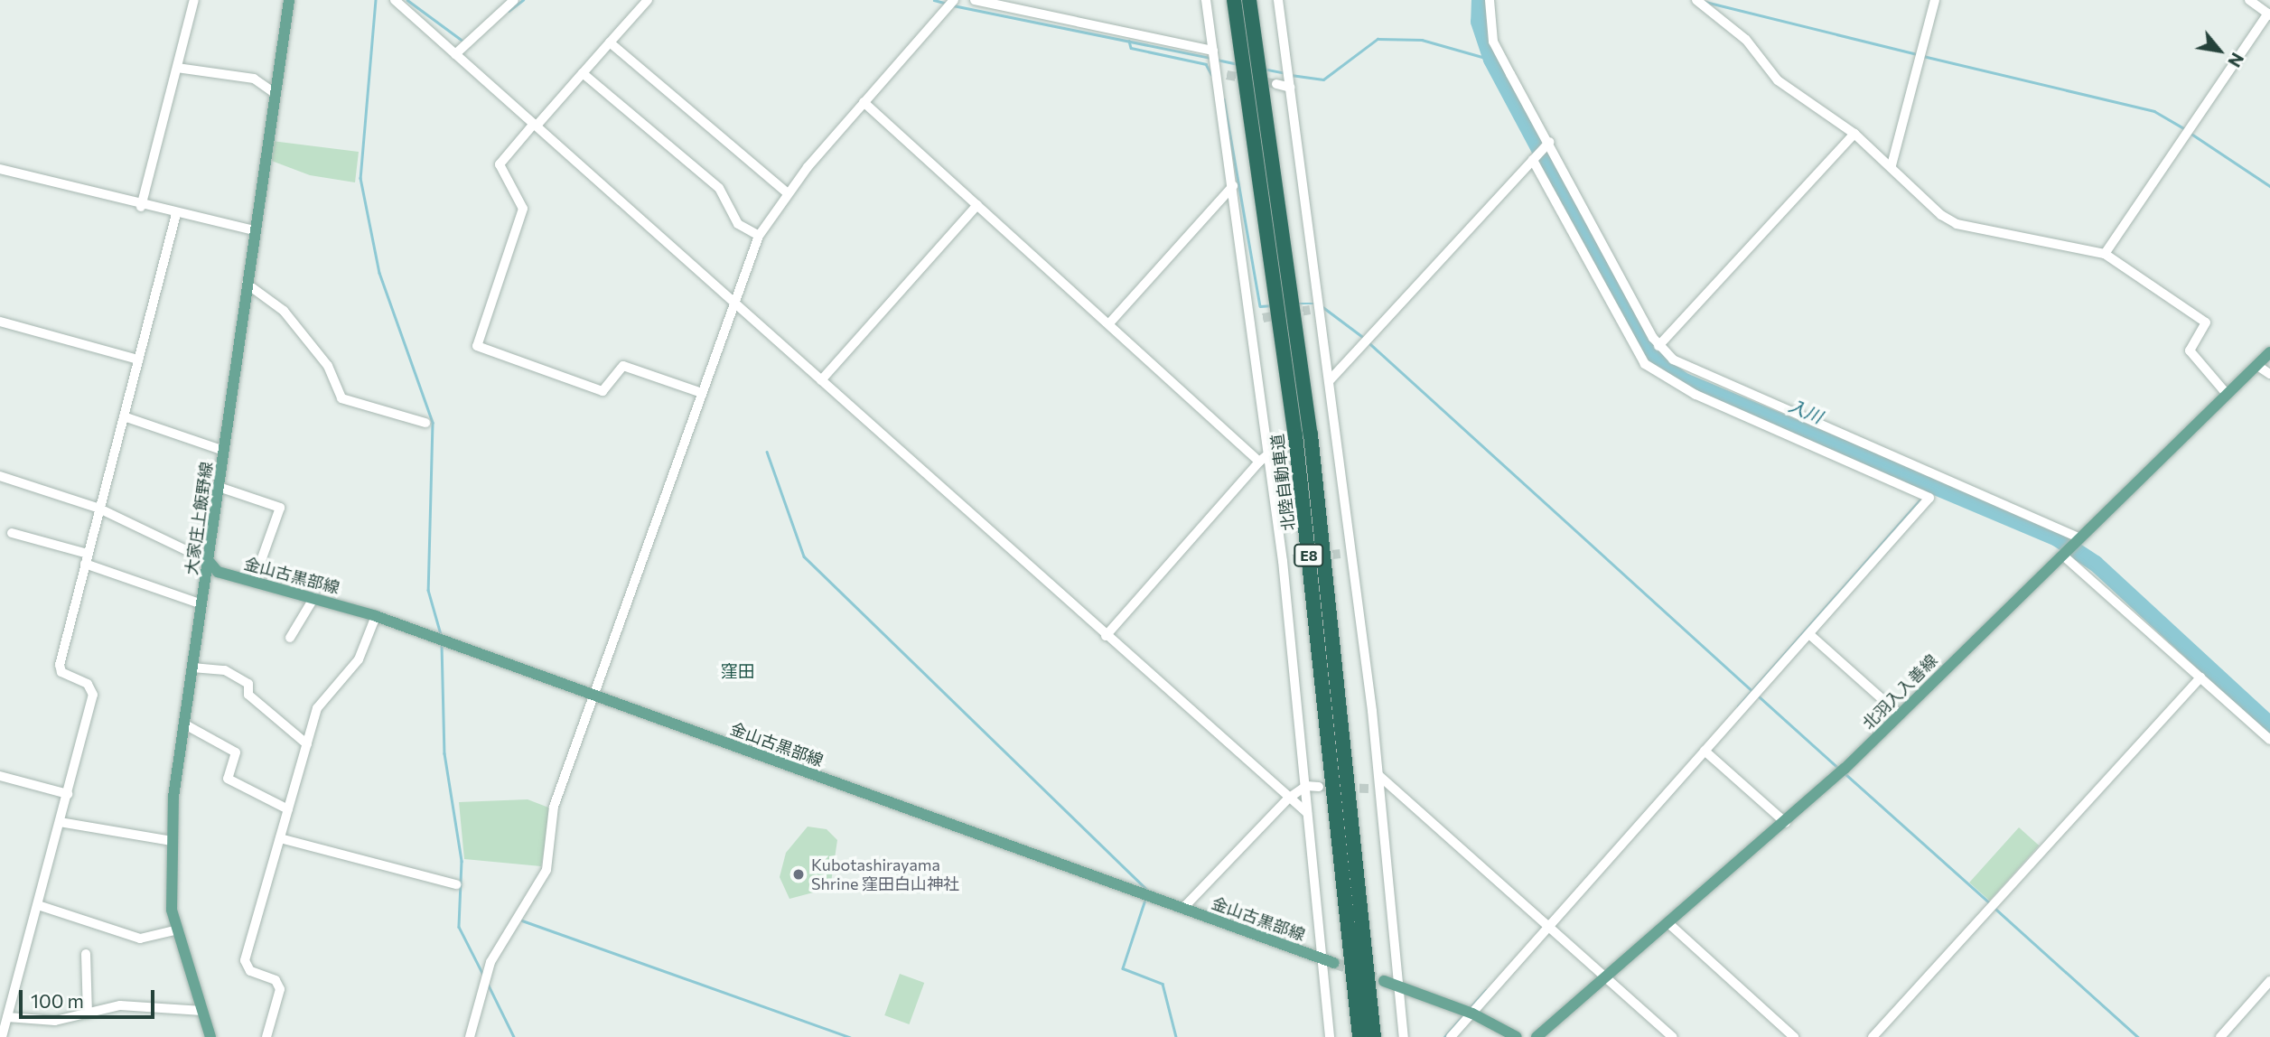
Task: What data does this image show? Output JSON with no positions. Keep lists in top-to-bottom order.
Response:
{
  "streets": {
    "highway": ["北陸自動車道", "E8"],
    "main road": ["大家庄上飯野線", "金山古黒部線", "北羽入入善線"]
  },
  "crossings": [
    ["大家庄上飯野線", "金山古黒部線"]
  ],
  "districts": ["窪田"],
  "water": ["入川"],
  "places": ["Kubotashirayama Shrine 窪田白山神社"],
  "scale_bar": "100 m",
  "north": "bottom right"
}
